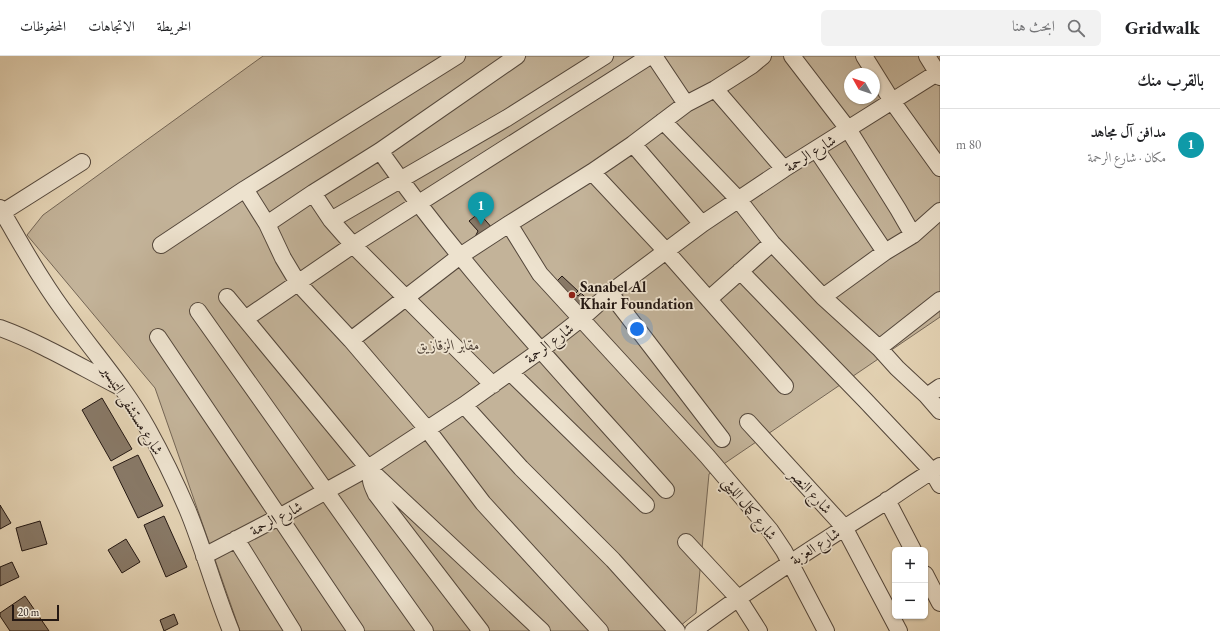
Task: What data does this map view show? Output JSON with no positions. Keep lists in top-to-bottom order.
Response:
{
  "streets": {
    "street": [
      "شارع الرحمة",
      "شارع مستشفى التيسير",
      "شارع النصر",
      "شارع كمال الليثي",
      "شارع العزبة"
    ]
  },
  "crossings": [
    ["شارع الرحمة", "شارع مستشفى التيسير"],
    ["شارع الرحمة", "شارع كمال الليثي"],
    ["شارع النصر", "شارع العزبة"],
    ["شارع كمال الليثي", "شارع العزبة"]
  ],
  "parks": ["مقابر الزقازيق"],
  "places": ["Sanabel Al Khair Foundation"],
  "scale_bar": "20 m",
  "north": "top left",
  "page": {
    "header": "Gridwalk",
    "search": "ابحث هنا",
    "nav": ["الخريطة", "الاتجاهات", "المحفوظات"],
    "heading": "بالقرب منك",
    "list": [
      {
        "mark": "1",
        "name": "مدافن آل مجاهد",
        "note": "مكان · شارع الرحمة",
        "value": "80 m"
      }
    ],
    "pins": "1",
    "map_buttons": ["+", "−"],
    "scale": "20 m"
  }
}
